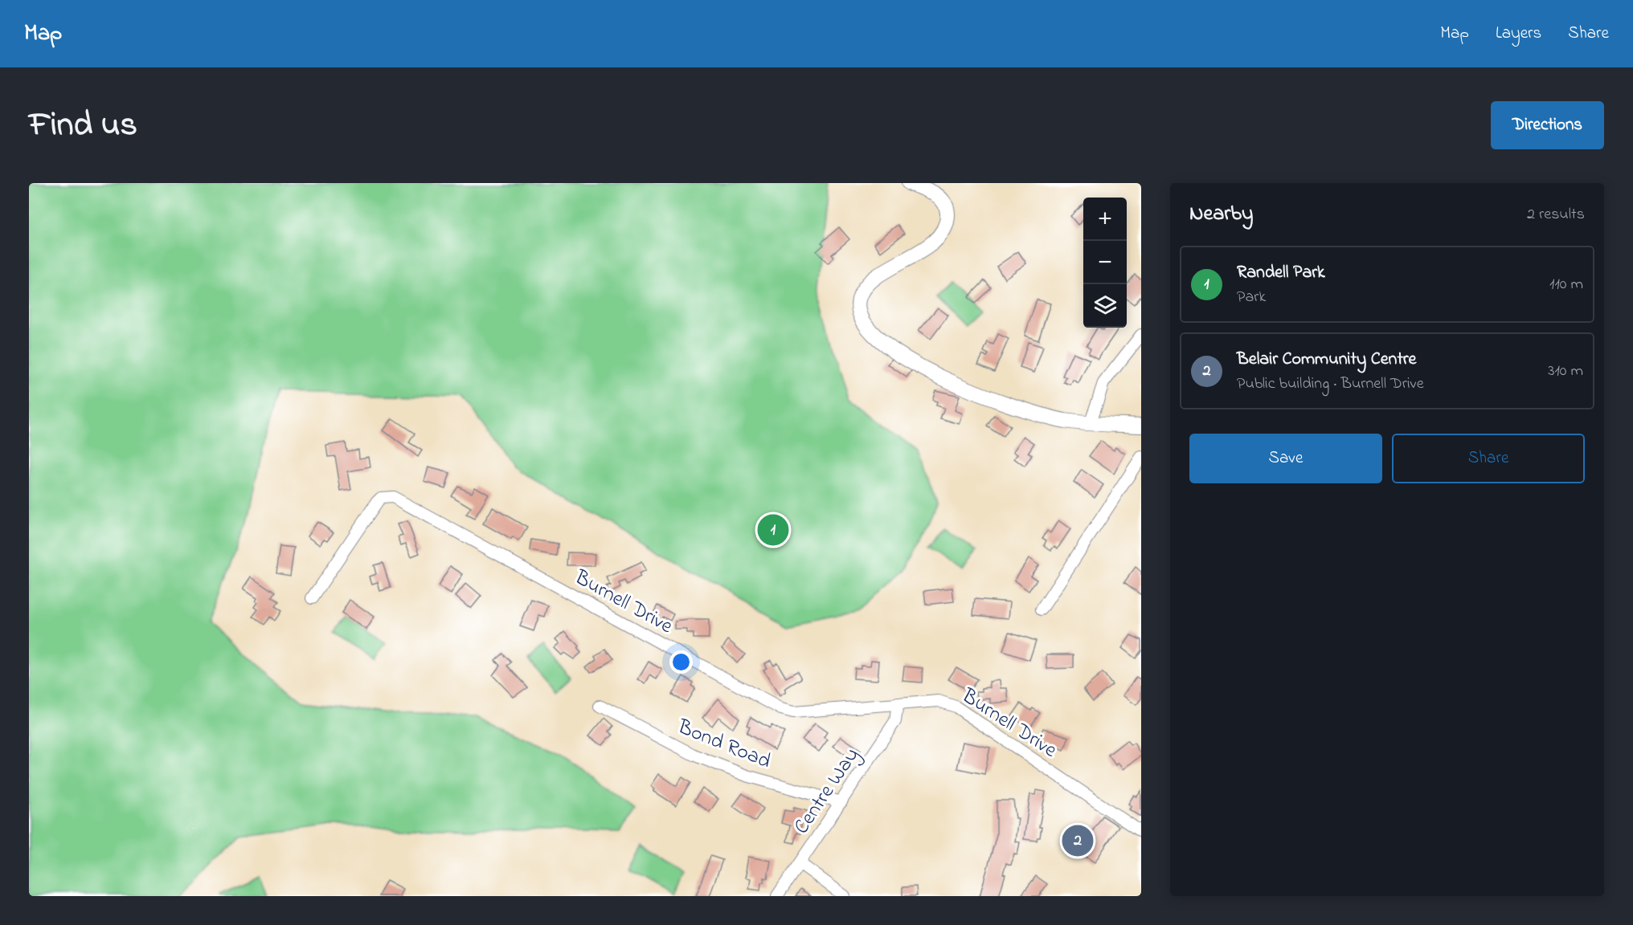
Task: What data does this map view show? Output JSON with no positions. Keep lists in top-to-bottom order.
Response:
{
  "streets": {
    "street": ["Burnell Drive", "Bond Road", "Centre Way"]
  },
  "crossings": [
    ["Burnell Drive", "Centre Way"],
    ["Bond Road", "Centre Way"]
  ],
  "page": {
    "header": "Map",
    "nav": ["Map", "Layers", "Share"],
    "title": "Find us",
    "buttons": [
      "Directions",
      ["Save", "Share"]
    ],
    "heading": ["Nearby", "2 results"],
    "map_buttons": ["+", "−"],
    "list": [
      {
        "mark": "1",
        "name": "Randell Park",
        "note": "Park",
        "value": "110 m"
      },
      {
        "mark": "2",
        "name": "Belair Community Centre",
        "note": "Public building · Burnell Drive",
        "value": "310 m"
      }
    ],
    "pins": ["1", "2"]
  }
}
